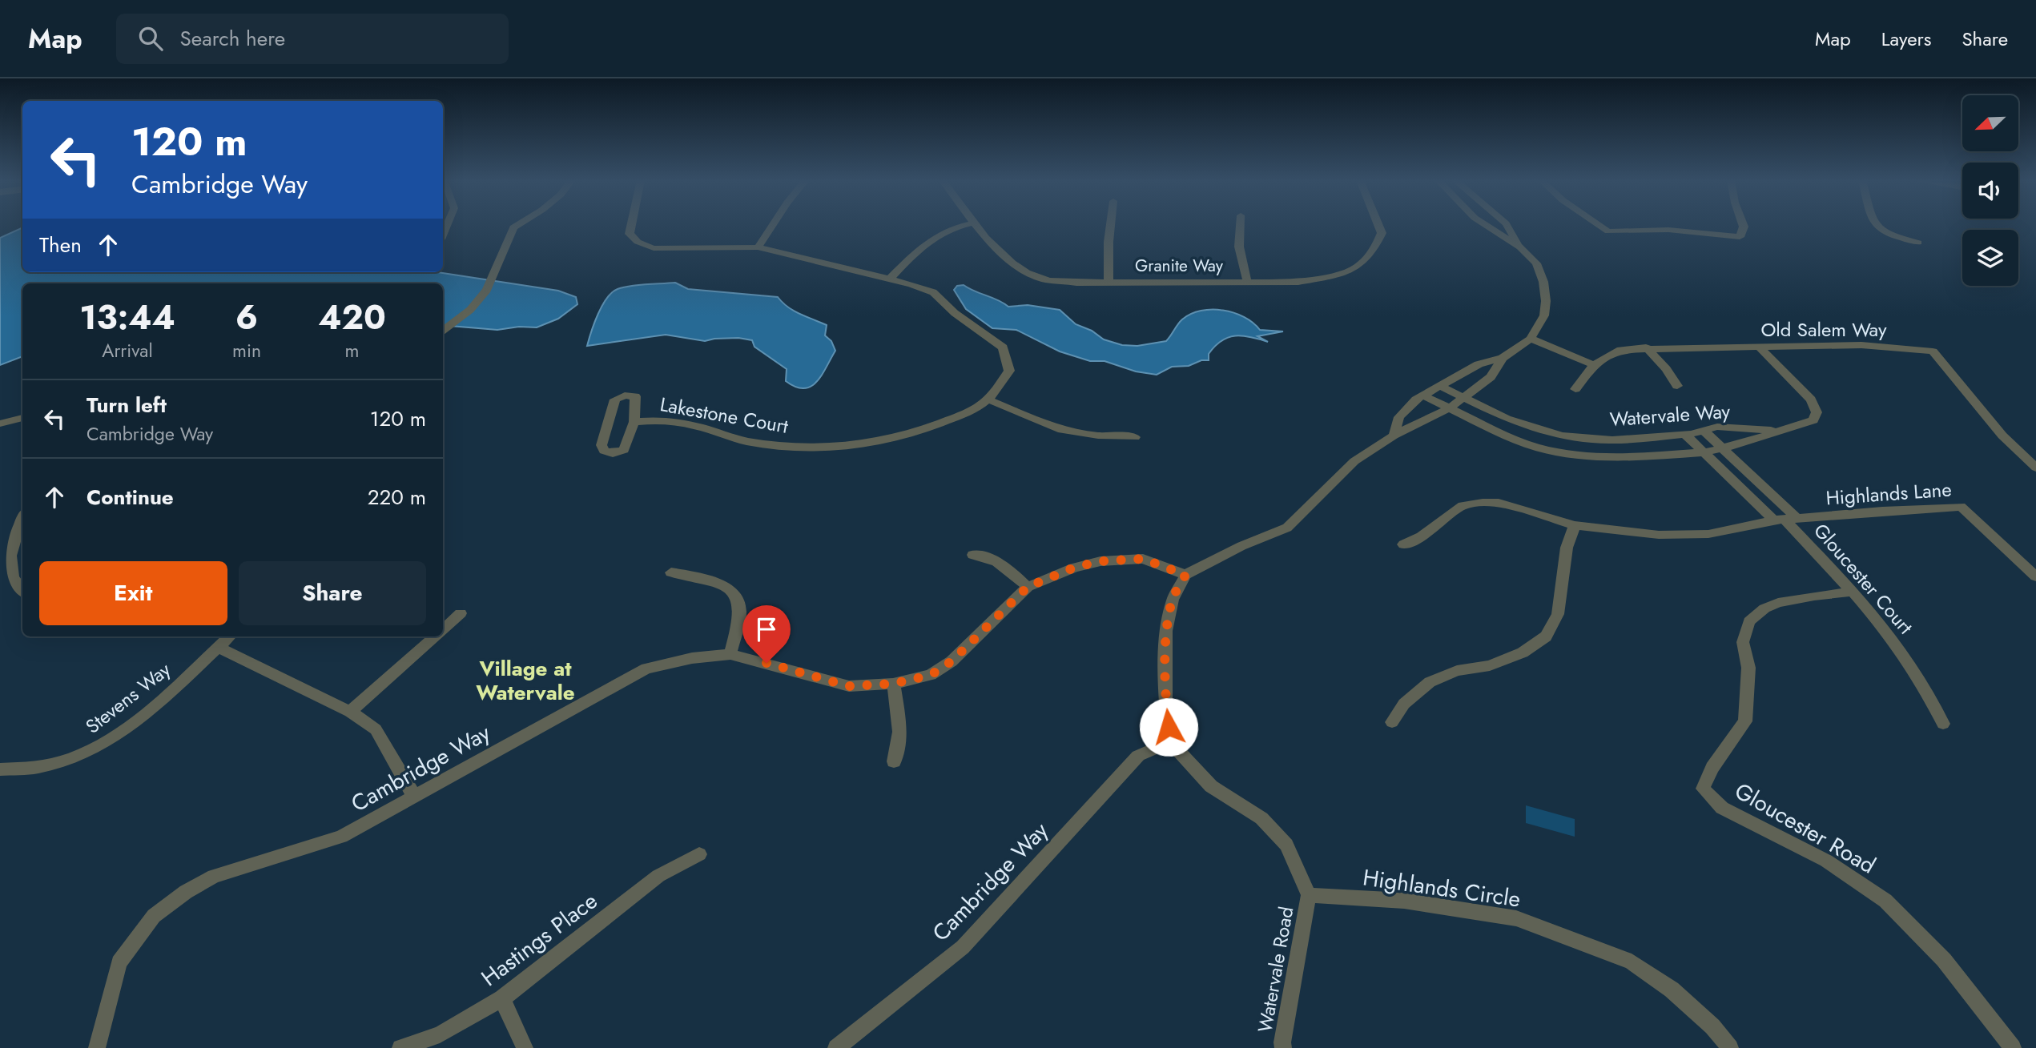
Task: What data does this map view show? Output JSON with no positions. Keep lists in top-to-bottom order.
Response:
{
  "streets": {
    "street": [
      "Granite Way",
      "Old Salem Way",
      "Lakestone Court",
      "Watervale Way",
      "Highlands Lane",
      "Gloucester Court",
      "Stevens Way",
      "Cambridge Way",
      "Gloucester Road",
      "Highlands Circle",
      "Hastings Place",
      "Watervale Road"
    ]
  },
  "crossings": [
    ["Old Salem Way", "Watervale Way"],
    ["Watervale Way", "Gloucester Court"],
    ["Highlands Lane", "Gloucester Court"],
    ["Gloucester Court", "Gloucester Road"],
    ["Cambridge Way", "Watervale Road"],
    ["Highlands Circle", "Watervale Road"]
  ],
  "districts": ["Village at Watervale"],
  "north": "bottom left",
  "page": {
    "header": "Map",
    "search": "Search here",
    "nav": ["Map", "Layers", "Share"],
    "turn": ["120 m", "Cambridge Way"],
    "then": "Then",
    "eta": [
      "13:44",
      "Arrival",
      "6",
      "min",
      "420",
      "m"
    ],
    "list": [
      {
        "name": "Turn left",
        "note": "Cambridge Way",
        "value": "120 m"
      },
      {
        "name": "Continue",
        "value": "220 m"
      }
    ],
    "buttons": ["Exit", "Share"]
  }
}
